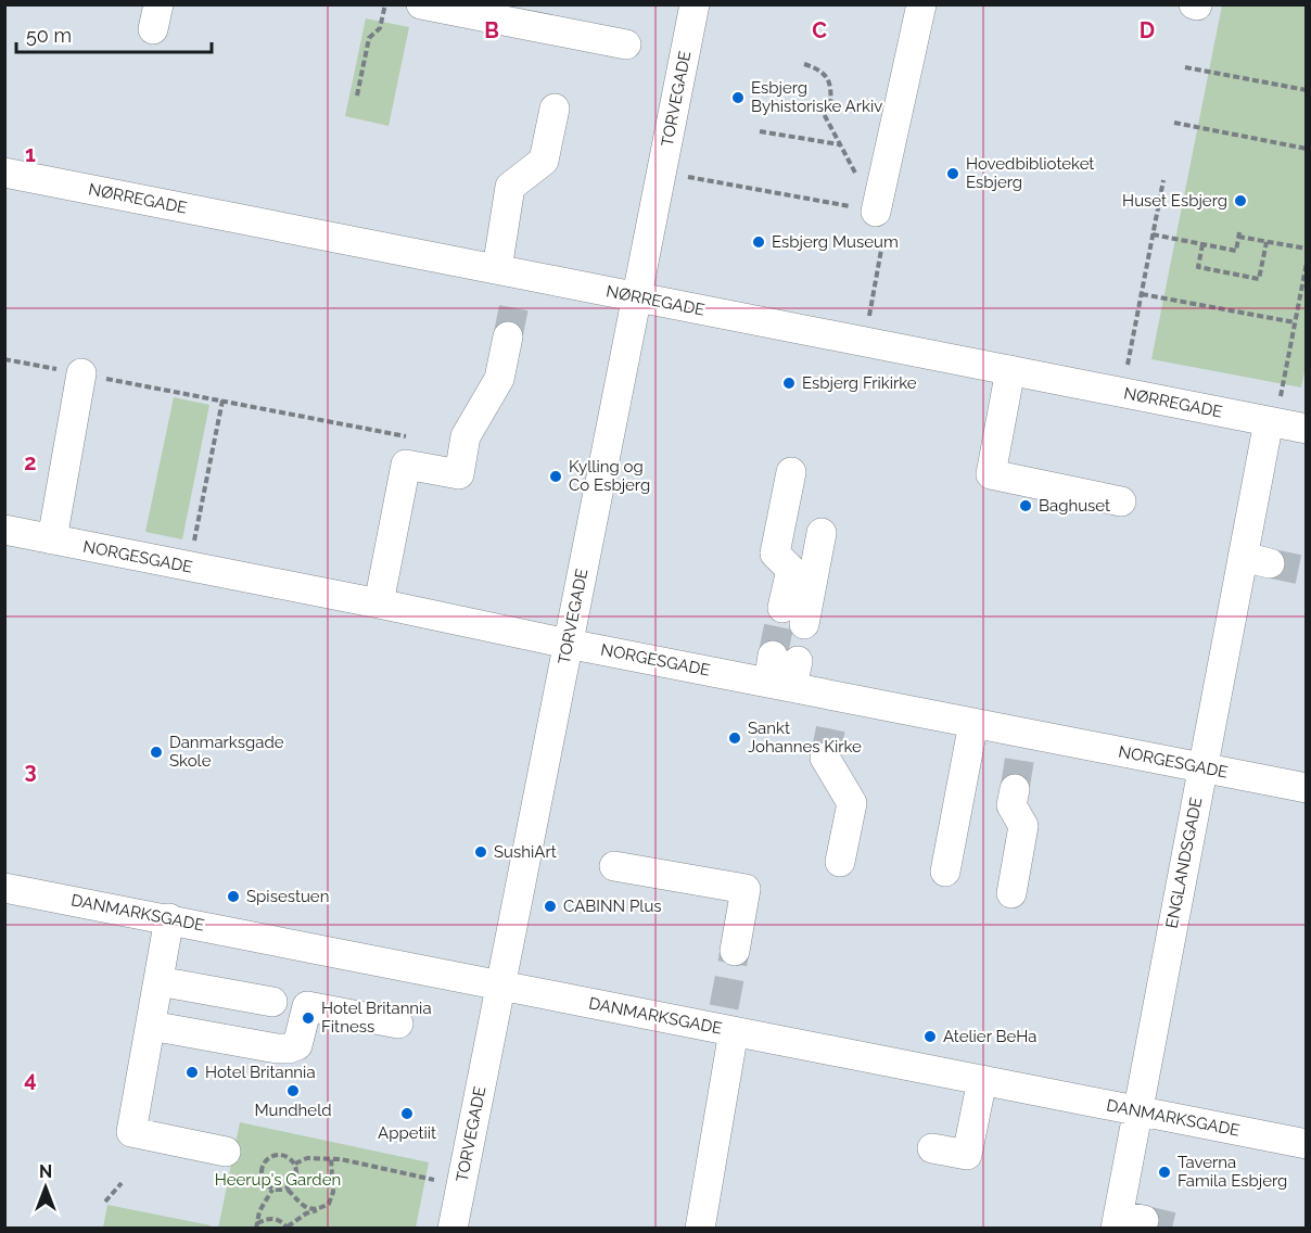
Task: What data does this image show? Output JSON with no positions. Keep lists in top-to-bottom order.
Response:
{
  "streets": {
    "street": [
      "TORVEGADE",
      "NØRREGADE",
      "NORGESGADE",
      "ENGLANDSGADE",
      "DANMARKSGADE"
    ]
  },
  "crossings": [
    ["TORVEGADE", "NØRREGADE"],
    ["TORVEGADE", "NORGESGADE"],
    ["TORVEGADE", "DANMARKSGADE"],
    ["NØRREGADE", "ENGLANDSGADE"],
    ["NORGESGADE", "ENGLANDSGADE"],
    ["ENGLANDSGADE", "DANMARKSGADE"]
  ],
  "parks": ["Heerup's Garden"],
  "places": [
    "Esbjerg Byhistoriske Arkiv",
    "Hovedbiblioteket Esbjerg",
    "Huset Esbjerg",
    "Esbjerg Museum",
    "Esbjerg Frikirke",
    "Kylling og Co Esbjerg",
    "Baghuset",
    "Sankt Johannes Kirke",
    "Danmarksgade Skole",
    "SushiArt",
    "Spisestuen",
    "CABINN Plus",
    "Hotel Britannia Fitness",
    "Atelier BeHa",
    "Hotel Britannia",
    "Mundheld",
    "Appetiit",
    "Taverna Famila Esbjerg"
  ],
  "scale_bar": "50 m",
  "north": "top",
  "grid": {
    "columns": ["B", "C", "D"],
    "rows": [
      "1",
      "2",
      "3",
      "4"
    ]
  }
}
